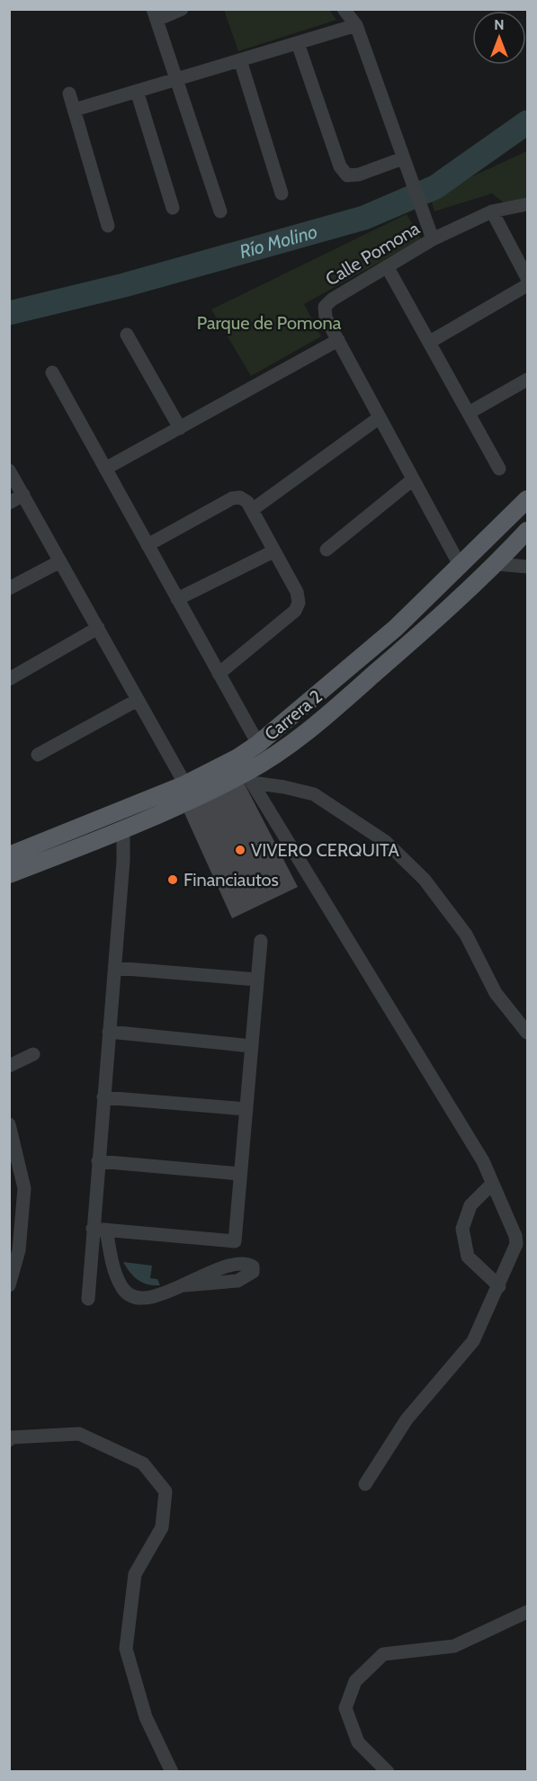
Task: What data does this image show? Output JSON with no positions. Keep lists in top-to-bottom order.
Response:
{
  "streets": {
    "main road": ["Carrera 2"],
    "street": ["Calle Pomona"]
  },
  "crossings": [
    ["Calle Pomona", "Carrera 2"]
  ],
  "water": ["Río Molino"],
  "parks": ["Parque de Pomona"],
  "places": ["VIVERO CERQUITA", "Financiautos"],
  "north": "top"
}
